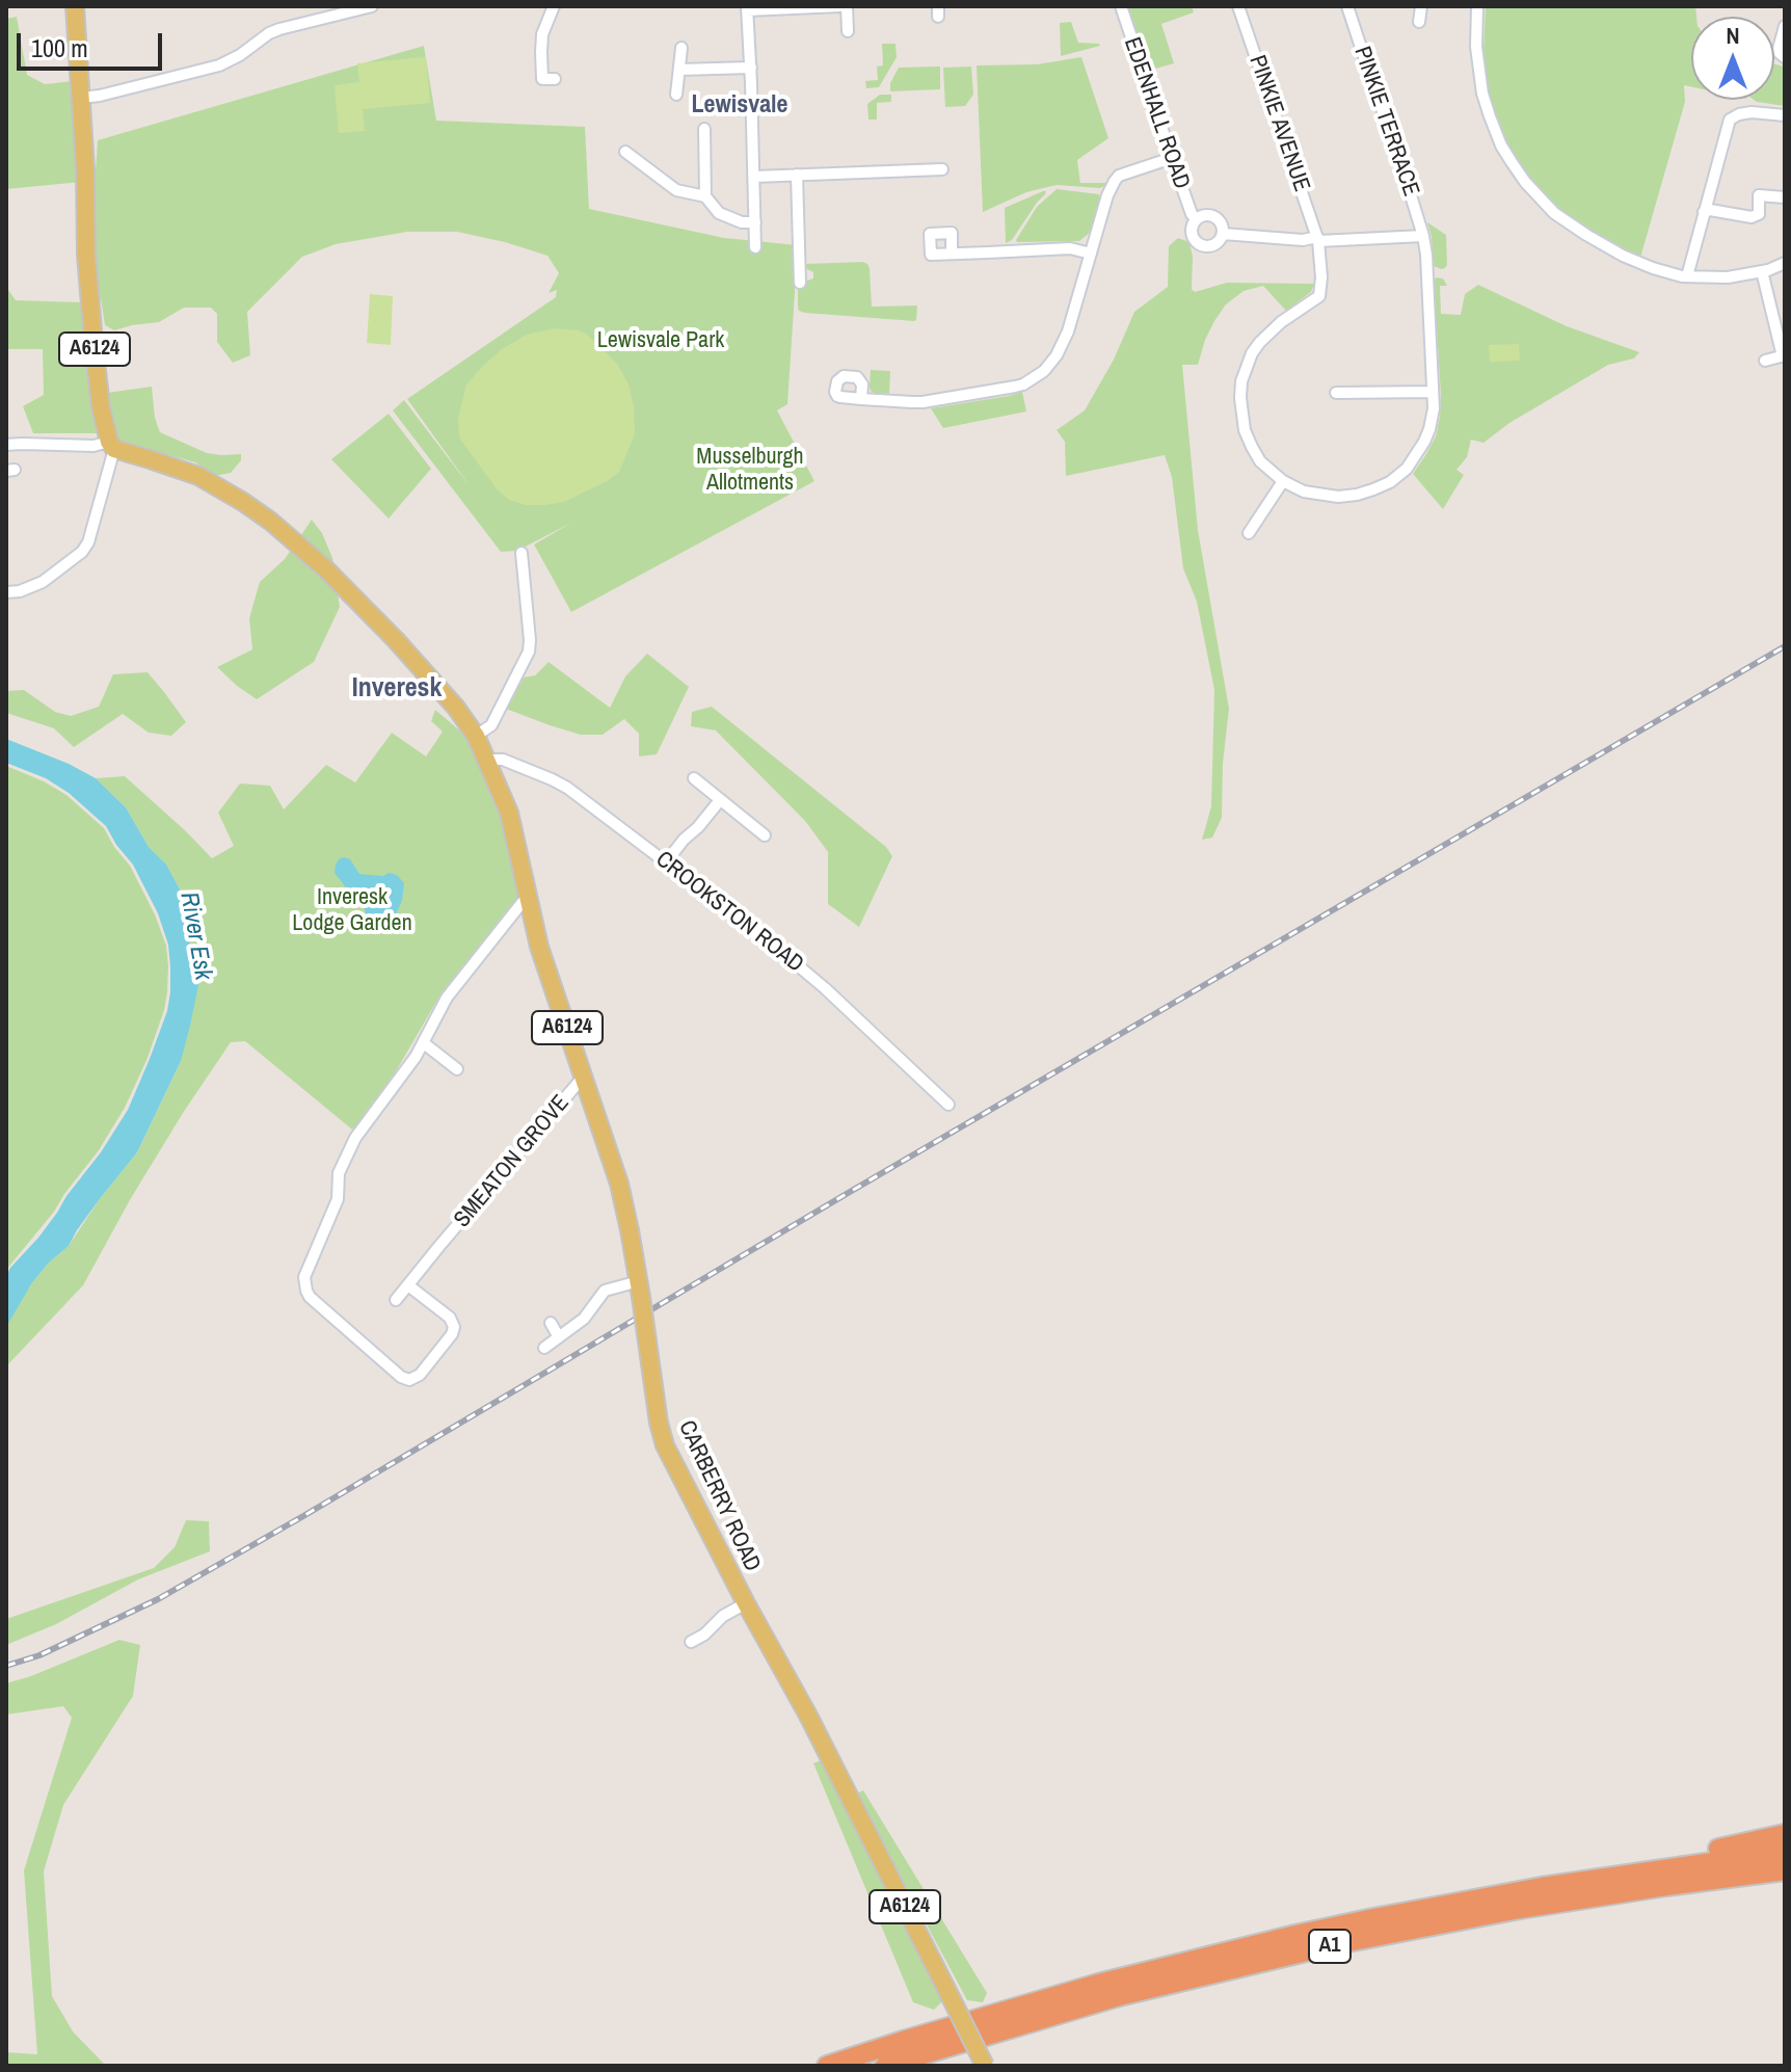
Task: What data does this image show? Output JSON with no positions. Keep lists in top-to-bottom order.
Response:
{
  "streets": {
    "highway": ["A1"],
    "main road": ["A6124", "CARBERRY ROAD"],
    "street": [
      "EDENHALL ROAD",
      "PINKIE TERRACE",
      "PINKIE AVENUE",
      "CROOKSTON ROAD",
      "SMEATON GROVE"
    ]
  },
  "crossings": [
    ["PINKIE TERRACE", "PINKIE AVENUE"],
    ["A6124", "CROOKSTON ROAD"],
    ["A6124", "CARBERRY ROAD"],
    ["CROOKSTON ROAD", "CARBERRY ROAD"],
    ["SMEATON GROVE", "CARBERRY ROAD"]
  ],
  "districts": ["Lewisvale", "Inveresk"],
  "water": ["River Esk"],
  "parks": ["Lewisvale Park", "Musselburgh Allotments", "Inveresk Lodge Garden"],
  "scale_bar": "100 m",
  "north": "top"
}
